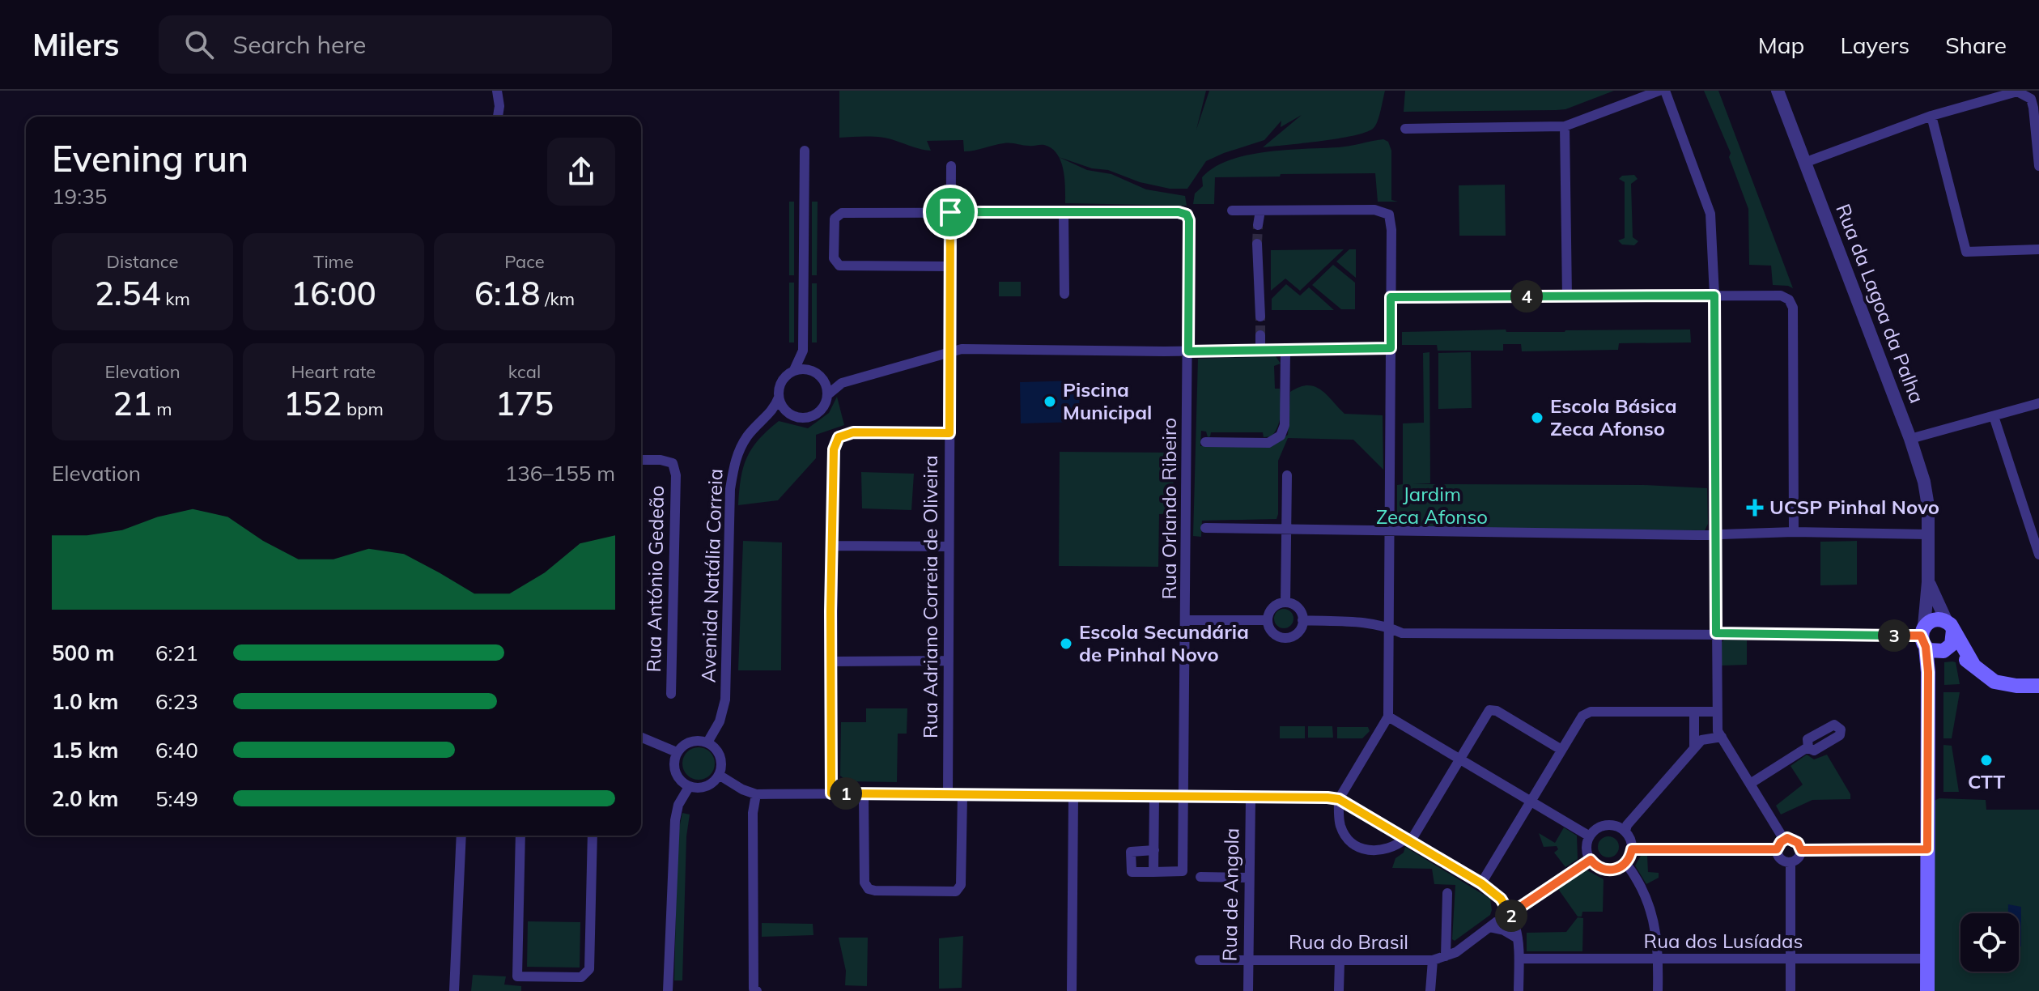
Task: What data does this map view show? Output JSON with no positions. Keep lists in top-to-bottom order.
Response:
{
  "streets": {
    "street": [
      "Rua da Lagoa da Palha",
      "Rua Orlando Ribeiro",
      "Avenida Natália Correia",
      "Rua António Gedeão",
      "Rua Adriano Correia de Oliveira",
      "Rua de Angola",
      "Rua dos Lusíadas",
      "Rua do Brasil"
    ]
  },
  "crossings": [
    ["Rua de Angola", "Rua do Brasil"]
  ],
  "parks": ["Jardim Zeca Afonso"],
  "places": {
    "other": [
      "Piscina Municipal",
      "Escola Básica Zeca Afonso",
      "Escola Secundária de Pinhal Novo",
      "CTT"
    ],
    "health": ["UCSP Pinhal Novo"]
  },
  "page": {
    "header": "Milers",
    "search": "Search here",
    "nav": ["Map", "Layers", "Share"],
    "heading": ["Evening run", "19:35"],
    "stats": [
      ["Distance", "2.54 km"],
      ["Time", "16:00"],
      ["Pace", "6:18 /km"],
      ["Elevation", "21 m"],
      ["Heart rate", "152 bpm"],
      ["kcal", "175"]
    ],
    "pins": [
      "4",
      "3",
      "1",
      "2"
    ],
    "chart": ["Elevation", "136–155 m"],
    "list": [
      {
        "name": "500 m",
        "note": "6:21"
      },
      {
        "name": "1.0 km",
        "note": "6:23"
      },
      {
        "name": "1.5 km",
        "note": "6:40"
      },
      {
        "name": "2.0 km",
        "note": "5:49"
      }
    ]
  }
}
